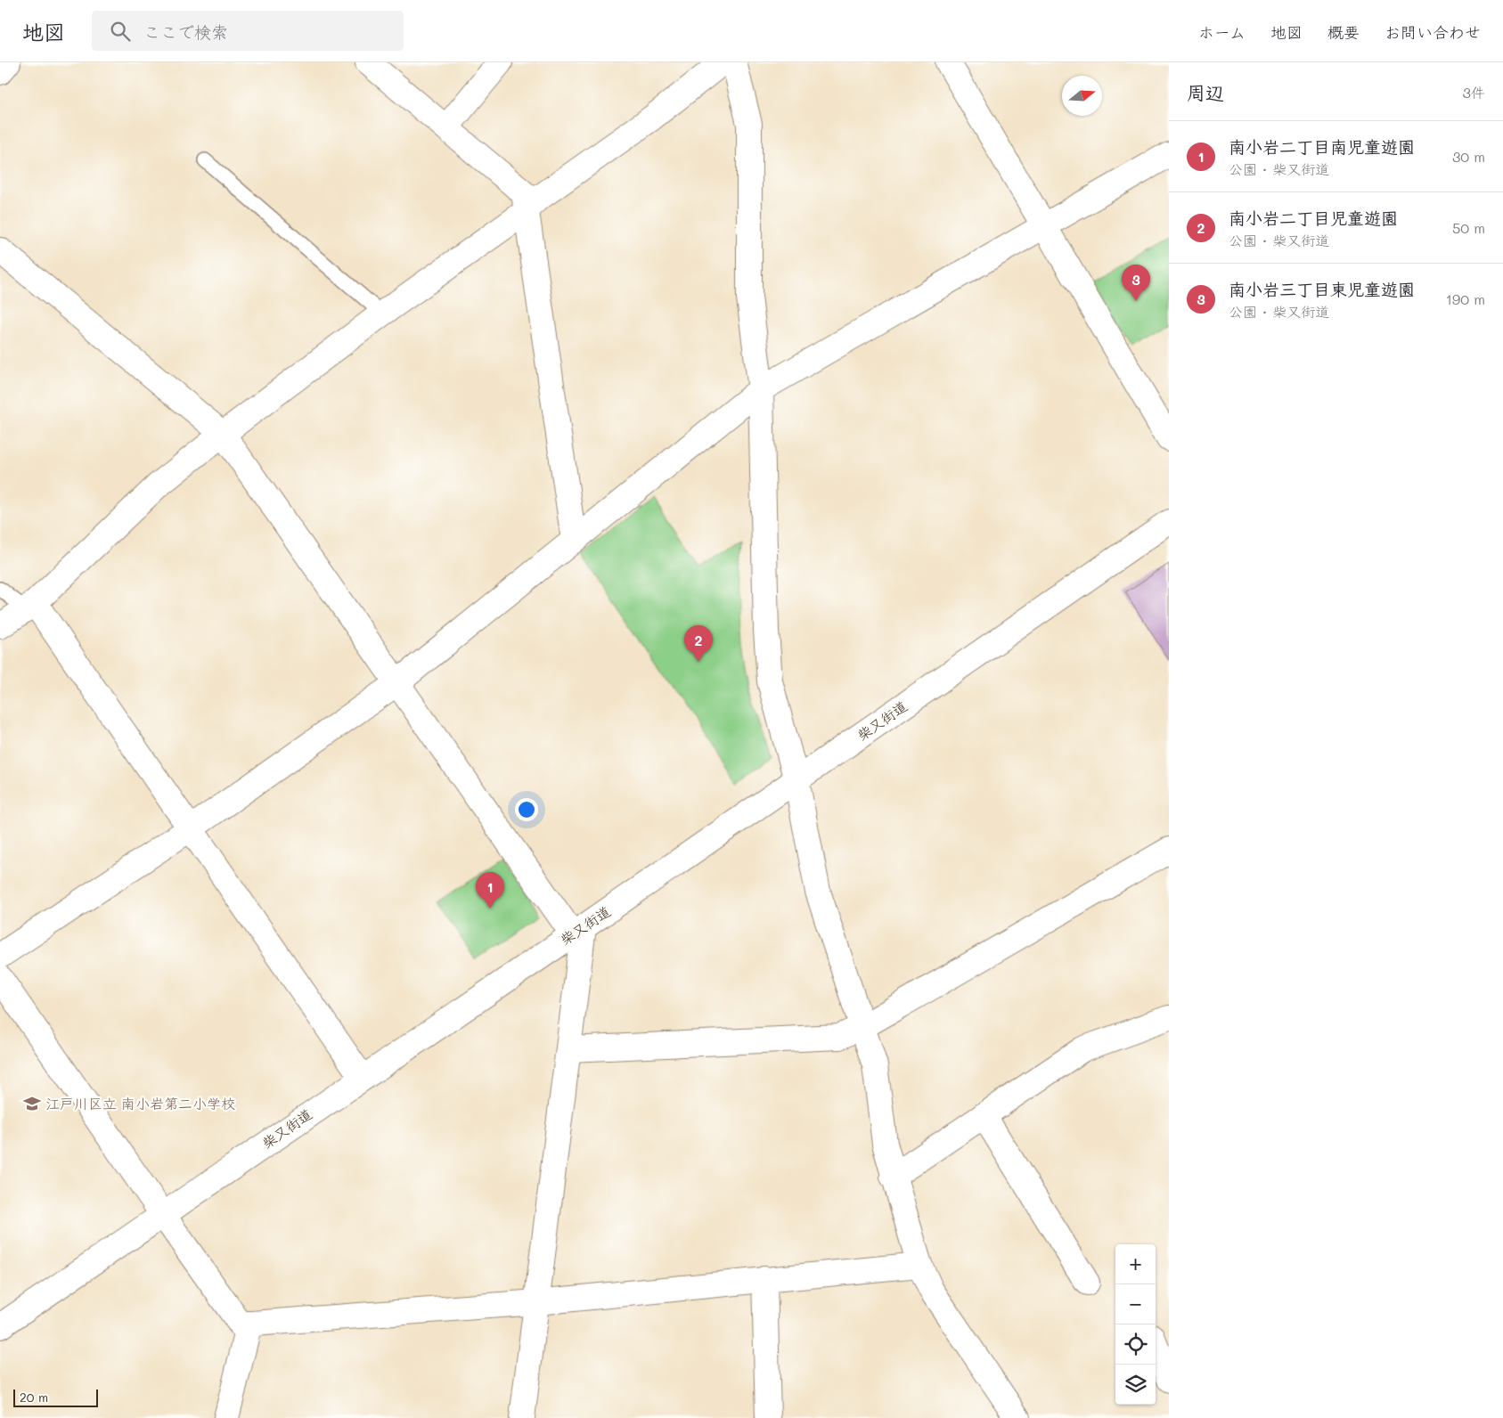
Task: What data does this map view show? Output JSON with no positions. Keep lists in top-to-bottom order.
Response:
{
  "streets": {
    "street": ["柴又街道"]
  },
  "places": {
    "school or university": ["江戸川区立 南小岩第二小学校"]
  },
  "scale_bar": "20 m",
  "north": "right",
  "page": {
    "header": "地図",
    "search": "ここで検索",
    "nav": [
      "ホーム",
      "地図",
      "概要",
      "お問い合わせ"
    ],
    "heading": ["周辺", "3件"],
    "list": [
      {
        "mark": "1",
        "name": "南小岩二丁目南児童遊園",
        "note": "公園 · 柴又街道",
        "value": "30 m"
      },
      {
        "mark": "2",
        "name": "南小岩二丁目児童遊園",
        "note": "公園 · 柴又街道",
        "value": "50 m"
      },
      {
        "mark": "3",
        "name": "南小岩三丁目東児童遊園",
        "note": "公園 · 柴又街道",
        "value": "190 m"
      }
    ],
    "pins": ["3", "2", "1"],
    "map_buttons": ["+", "−"],
    "scale": "20 m"
  }
}
